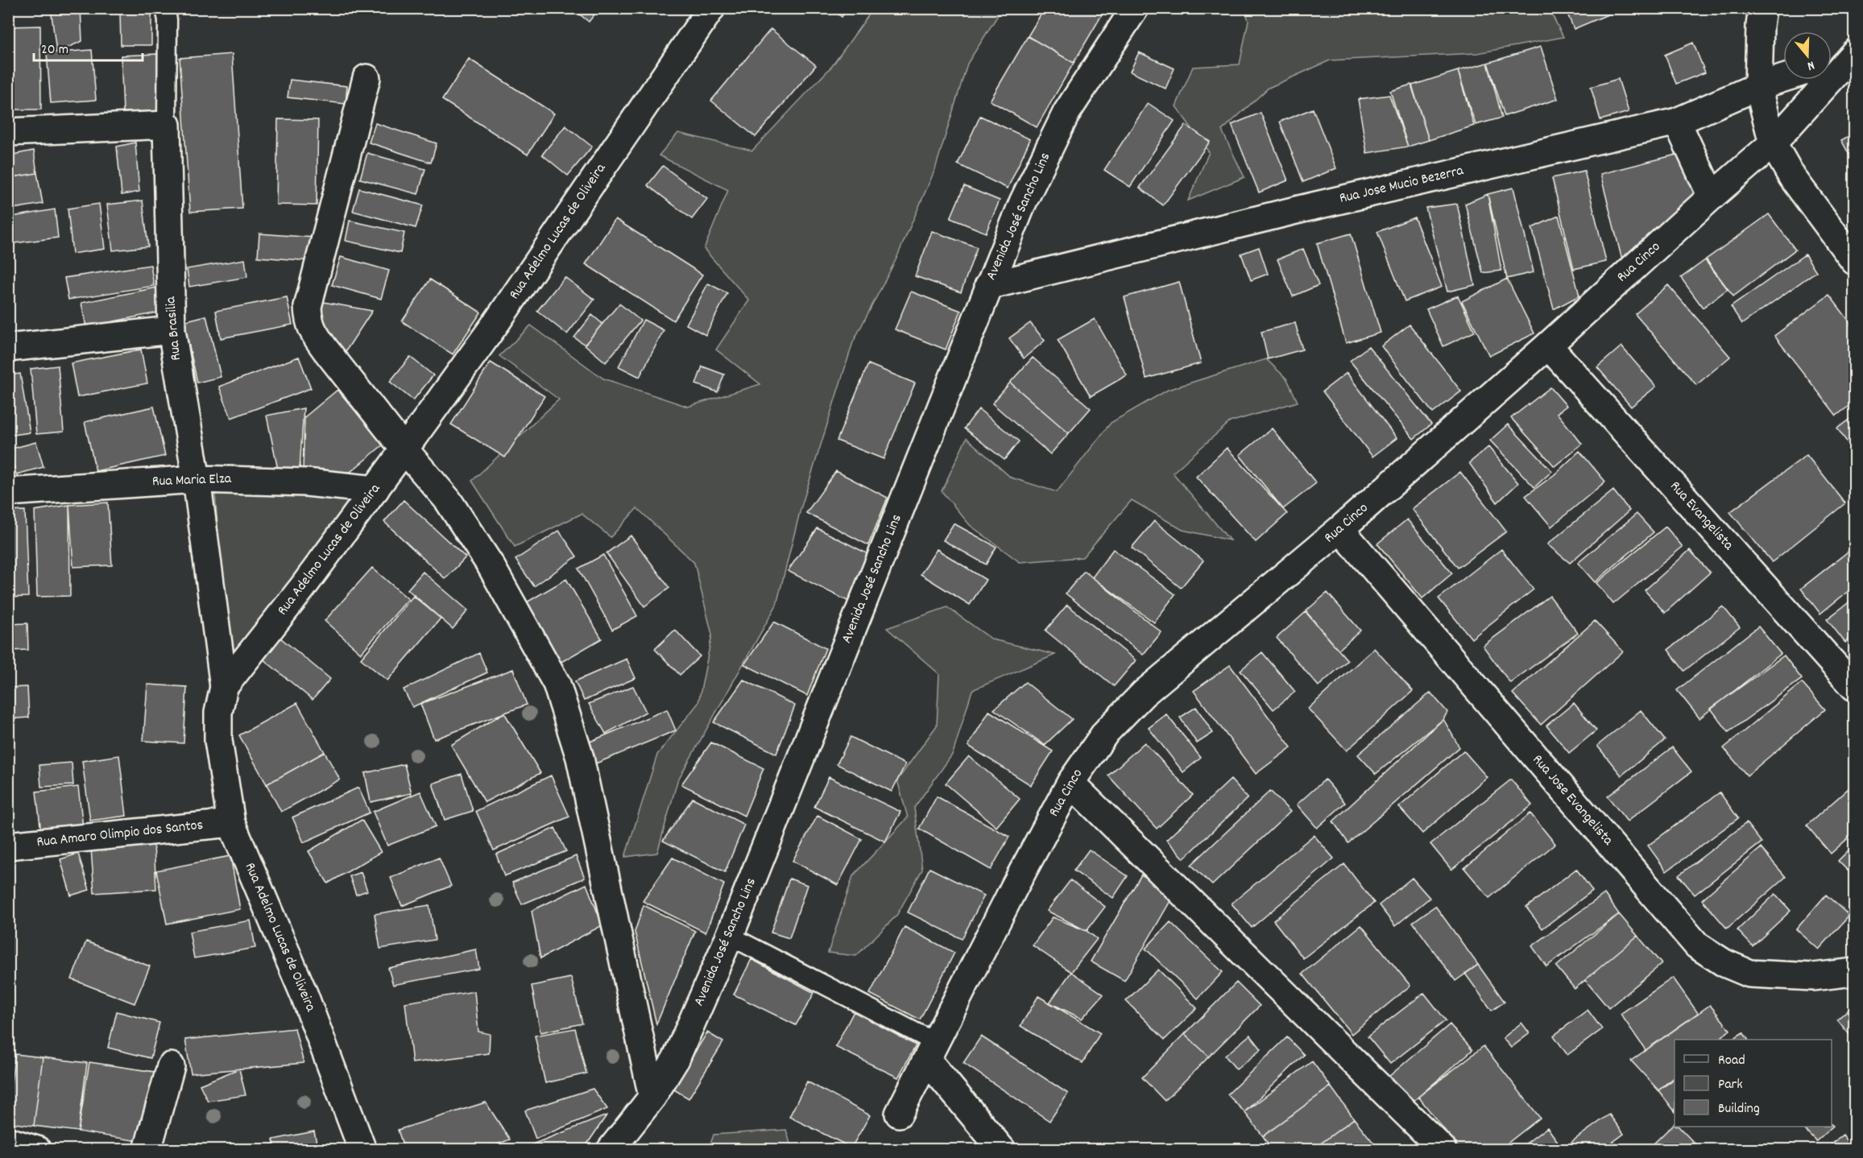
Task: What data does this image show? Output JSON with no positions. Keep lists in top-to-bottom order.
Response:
{
  "streets": {
    "street": [
      "Rua Jose Mucio Bezerra",
      "Avenida José Sancho Lins",
      "Rua Adelmo Lucas de Oliveira",
      "Rua Cinco",
      "Rua Brasilia",
      "Rua Maria Elza",
      "Rua Evangelista",
      "Rua Jose Evangelista",
      "Rua Amaro Olimpio dos Santos"
    ]
  },
  "crossings": [
    ["Rua Jose Mucio Bezerra", "Avenida José Sancho Lins"],
    ["Rua Adelmo Lucas de Oliveira", "Rua Brasilia"],
    ["Rua Adelmo Lucas de Oliveira", "Rua Maria Elza"],
    ["Rua Adelmo Lucas de Oliveira", "Rua Amaro Olimpio dos Santos"],
    ["Rua Cinco", "Rua Evangelista"],
    ["Rua Cinco", "Rua Jose Evangelista"],
    ["Rua Brasilia", "Rua Maria Elza"]
  ],
  "legend": ["Road", "Park", "Building"],
  "scale_bar": "20 m",
  "north": "bottom"
}
